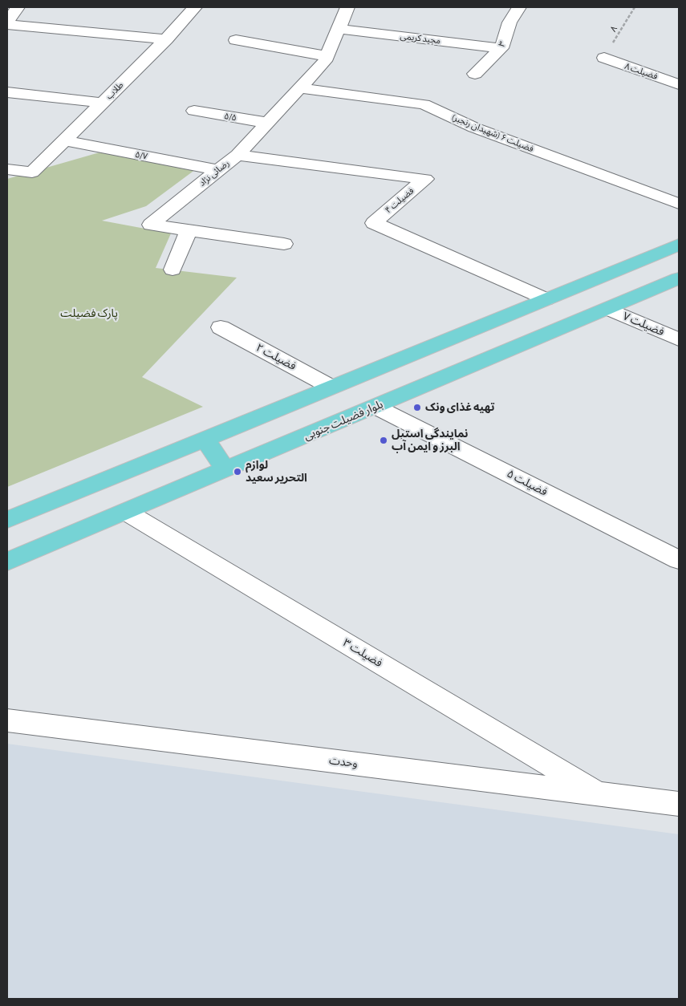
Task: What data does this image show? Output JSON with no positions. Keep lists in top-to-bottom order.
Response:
{
  "streets": {
    "main road": ["بلوار فضیلت جنوبی"],
    "street": [
      "مجید کریمی",
      "۳",
      "فضیلت ۸",
      "طلاب",
      "۵/۵",
      "فضیلت ۶ (شهیدان رنجبر)",
      "۵/۷",
      "رضائی نژاد",
      "فضیلت ۴",
      "فضیلت ۷",
      "فضیلت ۲",
      "فضیلت ۵",
      "فضیلت ۳",
      "وحدت"
    ],
    "path": ["۸"]
  },
  "crossings": [
    ["۸", "فضیلت ۸"],
    ["مجید کریمی", "۳"],
    ["مجید کریمی", "رضائی نژاد"],
    ["طلاب", "۵/۷"],
    ["۵/۵", "رضائی نژاد"],
    ["فضیلت ۶ (شهیدان رنجبر)", "رضائی نژاد"],
    ["۵/۷", "رضائی نژاد"],
    ["رضائی نژاد", "فضیلت ۴"],
    ["فضیلت ۷", "بلوار فضیلت جنوبی"],
    ["بلوار فضیلت جنوبی", "فضیلت ۵"],
    ["بلوار فضیلت جنوبی", "فضیلت ۳"],
    ["فضیلت ۳", "وحدت"]
  ],
  "parks": ["پارک فضیلت"],
  "places": ["تهیه غذای ونک", "نمایندگی استيل البرز و ایمن آب", "لوازم التحریر سعید"]
}
